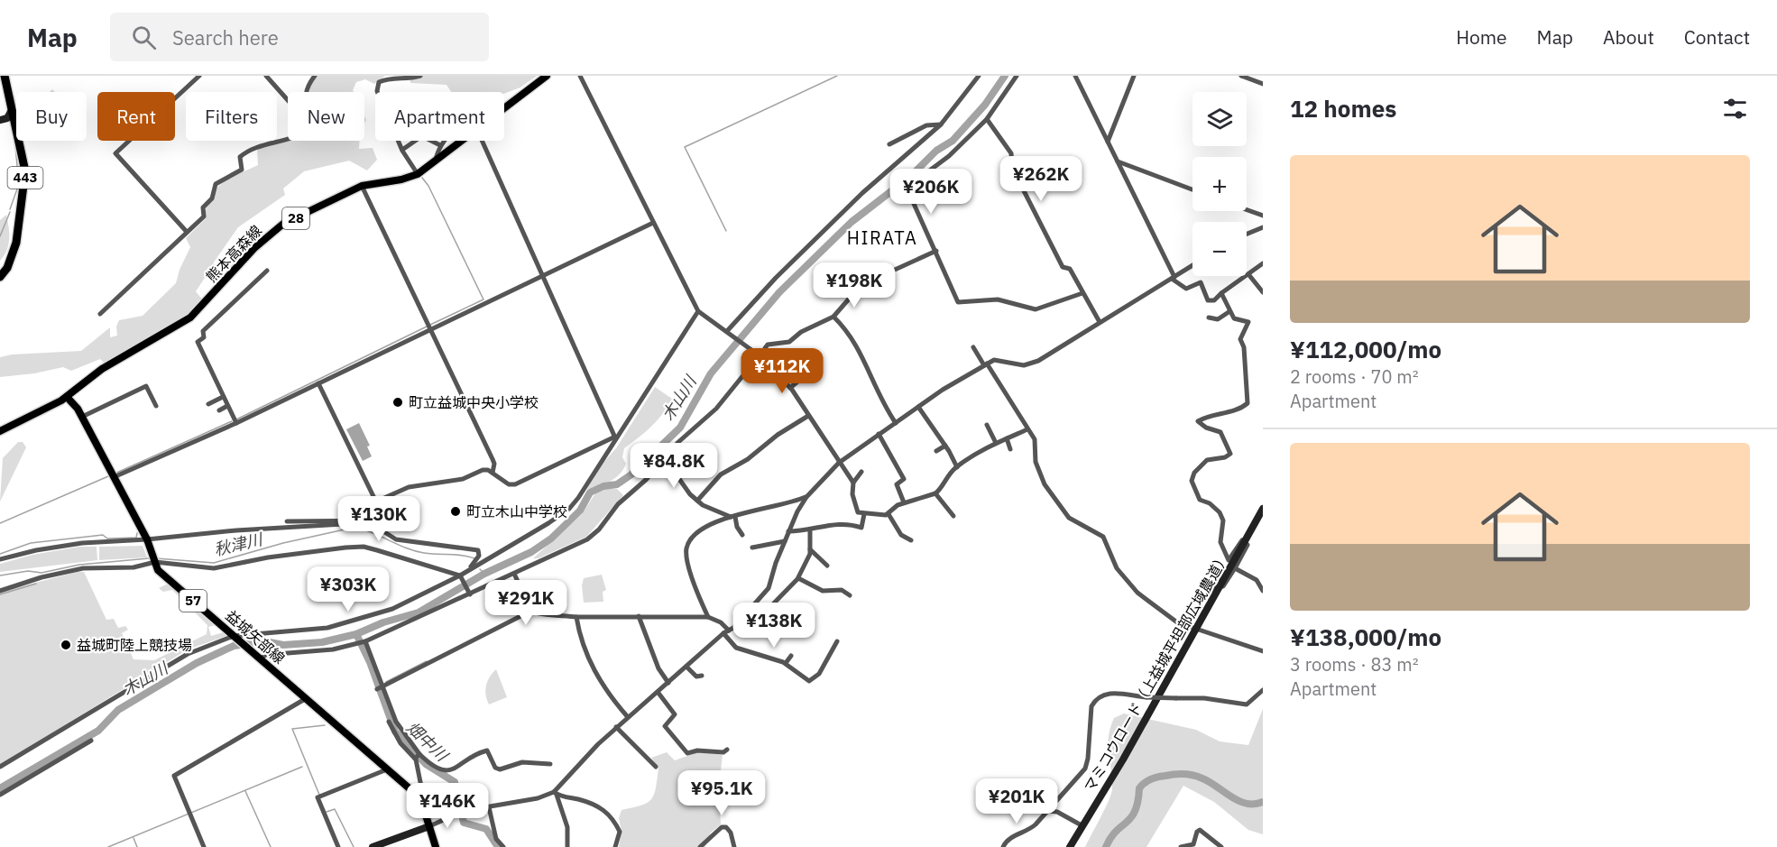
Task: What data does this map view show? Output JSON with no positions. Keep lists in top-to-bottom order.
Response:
{
  "streets": {
    "highway": ["443"],
    "main road": [
      "28",
      "熊本高森線",
      "57",
      "益城矢部線"
    ],
    "street": ["マミコウロード（上益城平坦部広域農道）"]
  },
  "crossings": [
    ["熊本高森線", "益城矢部線"]
  ],
  "districts": ["HIRATA"],
  "water": ["木山川", "秋津川", "畑中川"],
  "places": ["町立益城中央小学校", "町立木山中学校", "益城町陸上競技場"],
  "page": {
    "header": "Map",
    "search": "Search here",
    "nav": [
      "Home",
      "Map",
      "About",
      "Contact"
    ],
    "heading": "12 homes",
    "map_buttons": ["+", "−"],
    "chip": [
      "Buy",
      "Rent",
      "Filters",
      "New",
      "Apartment"
    ],
    "list": [
      {
        "name": "¥112,000/mo",
        "note": "2 rooms · 70 m² · Apartment"
      },
      {
        "name": "¥138,000/mo",
        "note": "3 rooms · 83 m² · Apartment"
      }
    ],
    "price": [
      "¥262K",
      "¥206K",
      "¥198K",
      "¥112K",
      "¥84.8K",
      "¥130K",
      "¥303K",
      "¥291K",
      "¥138K",
      "¥95.1K",
      "¥201K",
      "¥146K"
    ]
  }
}
